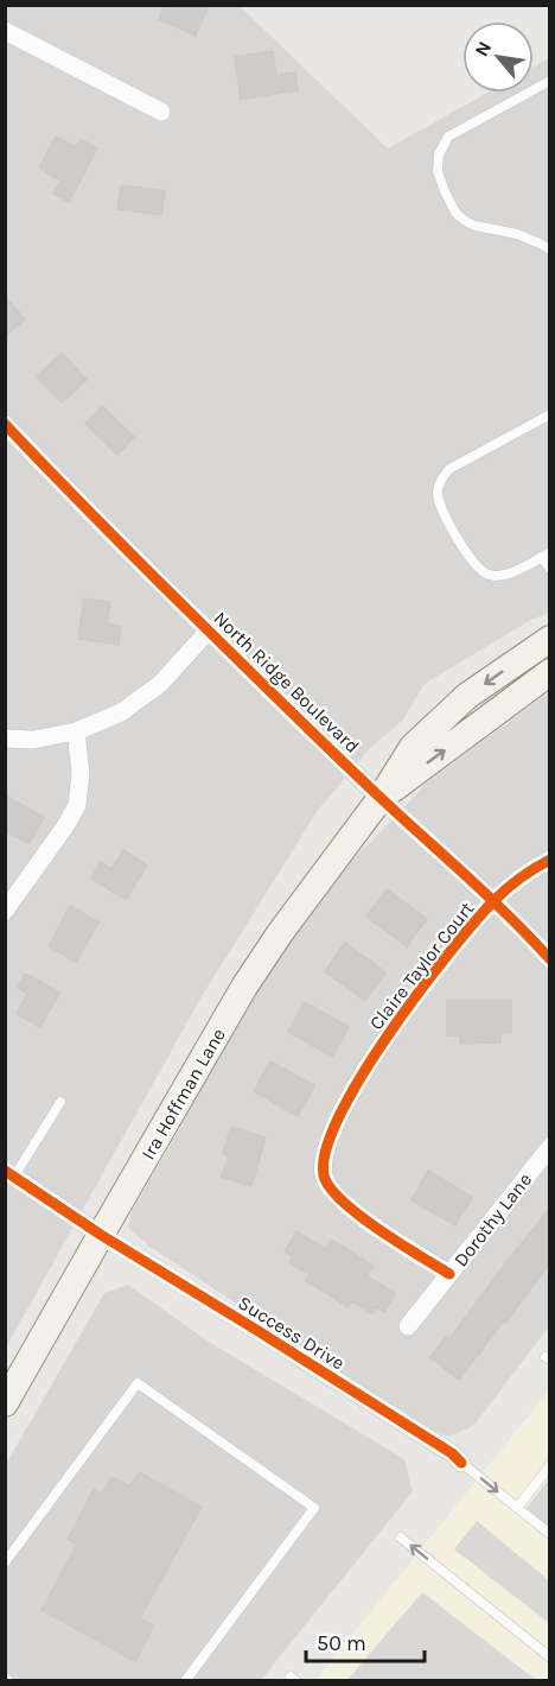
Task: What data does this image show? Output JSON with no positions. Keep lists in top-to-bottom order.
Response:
{
  "streets": {
    "main road": ["Ira Hoffman Lane"],
    "street": [
      "North Ridge Boulevard",
      "Claire Taylor Court",
      "Dorothy Lane",
      "Success Drive"
    ]
  },
  "crossings": [
    ["North Ridge Boulevard", "Claire Taylor Court"],
    ["North Ridge Boulevard", "Ira Hoffman Lane"],
    ["Claire Taylor Court", "Dorothy Lane"],
    ["Ira Hoffman Lane", "Success Drive"]
  ],
  "scale_bar": "50 m",
  "north": "top left"
}
